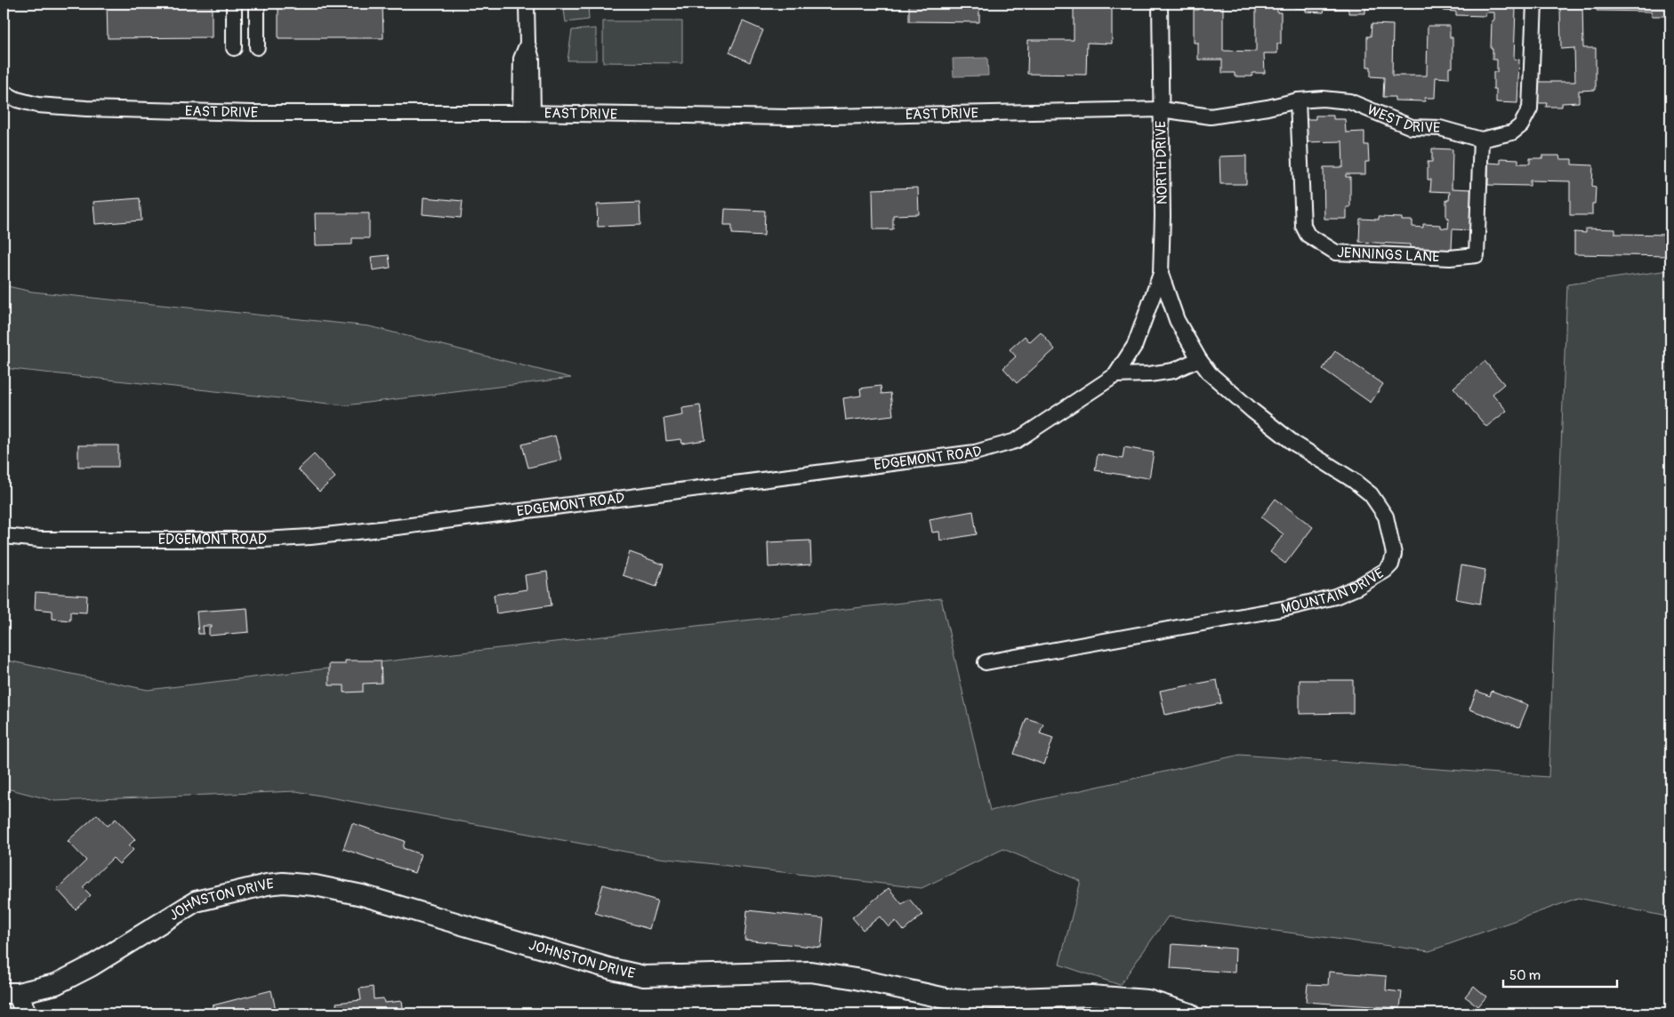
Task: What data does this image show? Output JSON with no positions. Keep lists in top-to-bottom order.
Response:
{
  "streets": {
    "street": [
      "EAST DRIVE",
      "WEST DRIVE",
      "NORTH DRIVE",
      "JENNINGS LANE",
      "EDGEMONT ROAD",
      "MOUNTAIN DRIVE",
      "JOHNSTON DRIVE"
    ]
  },
  "crossings": [
    ["EAST DRIVE", "WEST DRIVE"],
    ["EAST DRIVE", "NORTH DRIVE"],
    ["WEST DRIVE", "NORTH DRIVE"],
    ["WEST DRIVE", "JENNINGS LANE"],
    ["NORTH DRIVE", "EDGEMONT ROAD"],
    ["NORTH DRIVE", "MOUNTAIN DRIVE"]
  ],
  "scale_bar": "50 m"
}
